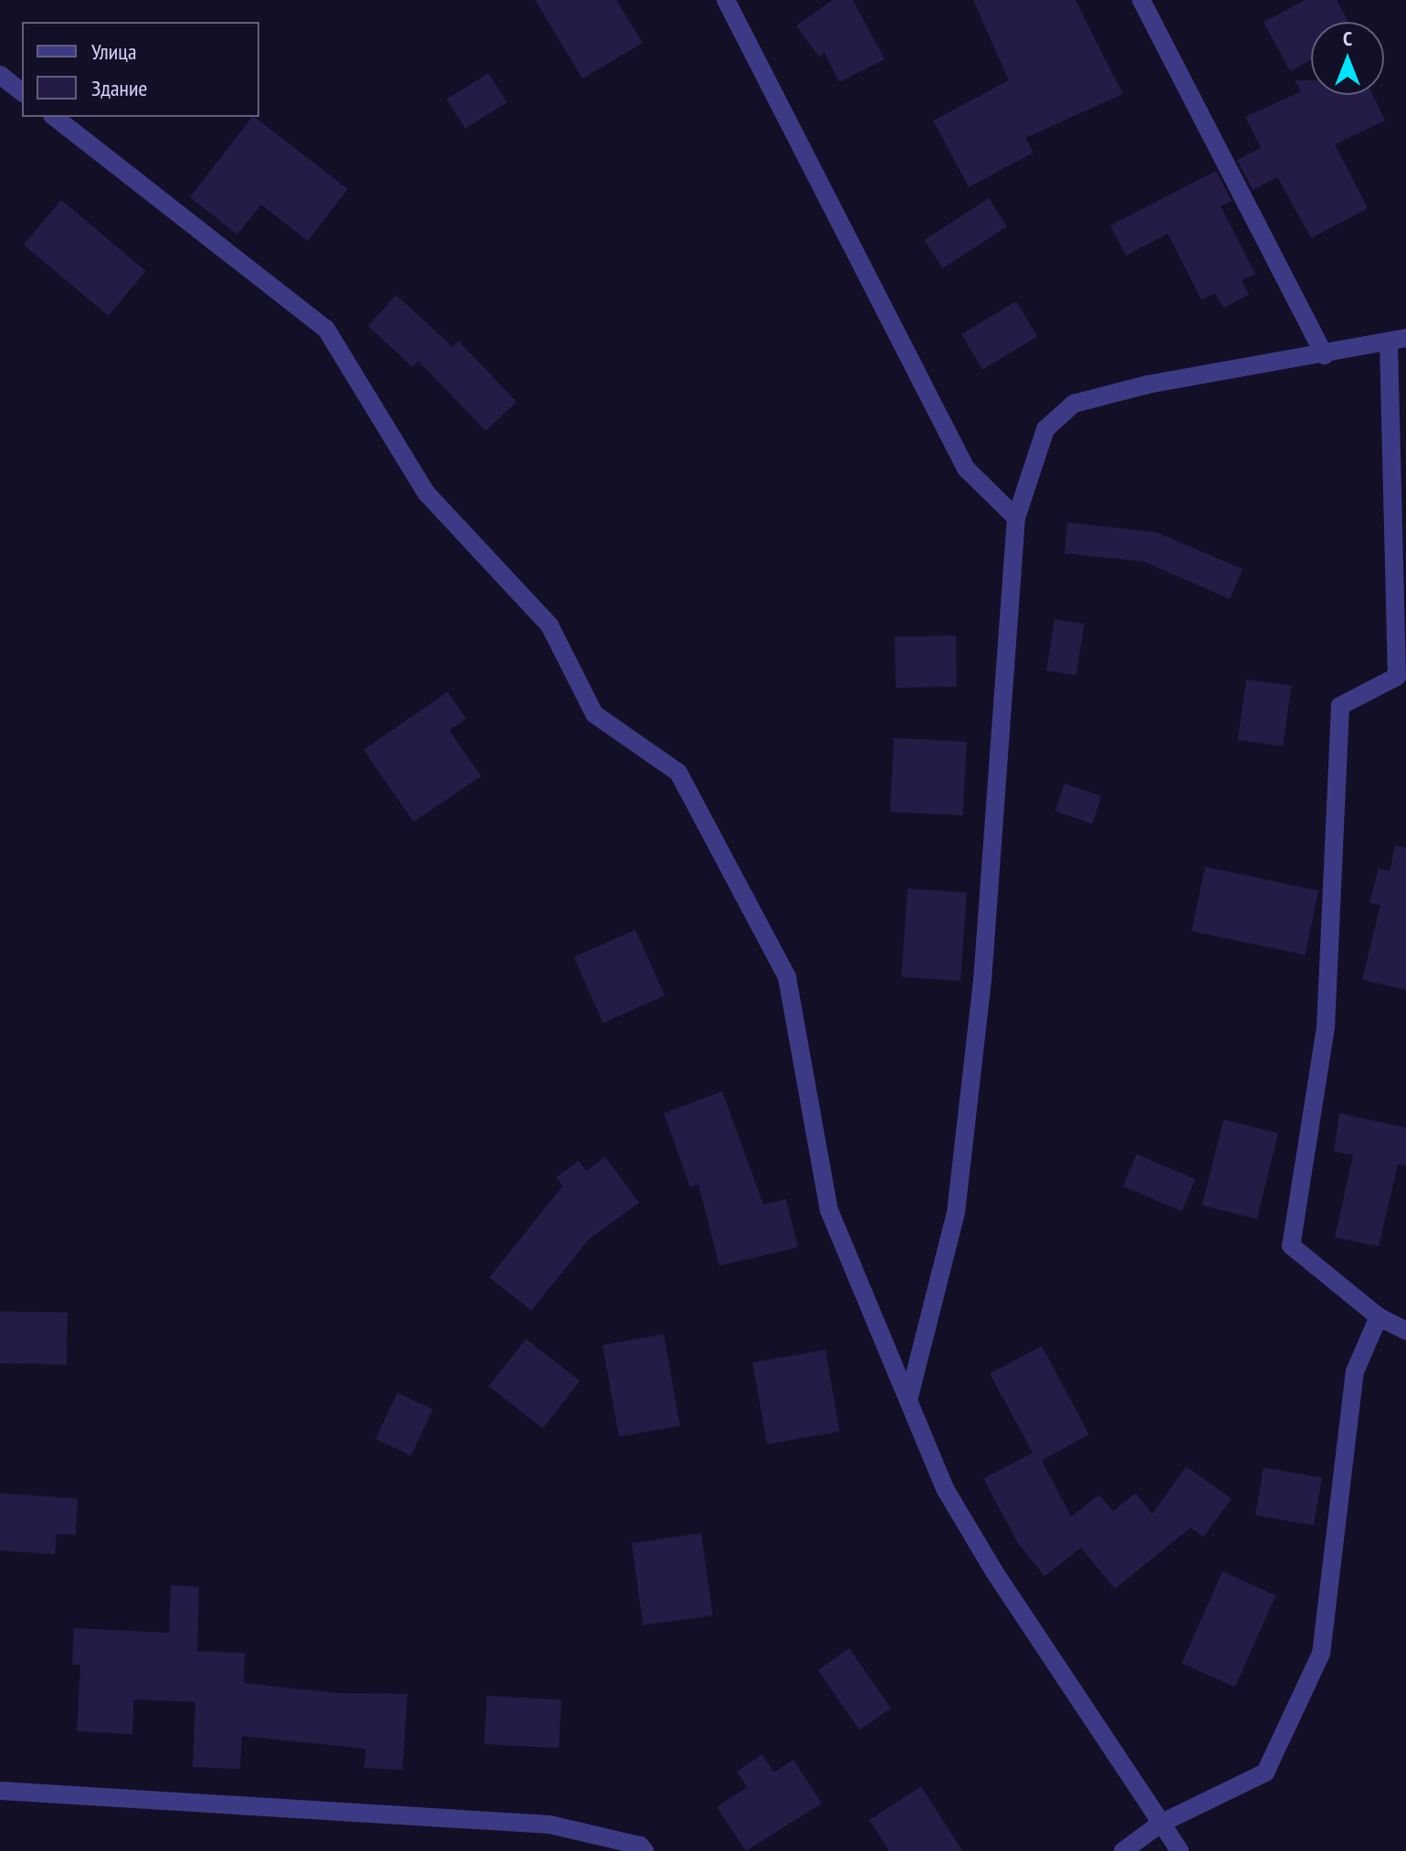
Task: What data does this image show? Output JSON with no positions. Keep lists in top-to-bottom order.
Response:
{
  "legend": ["Улица", "Здание"],
  "north": "top"
}
